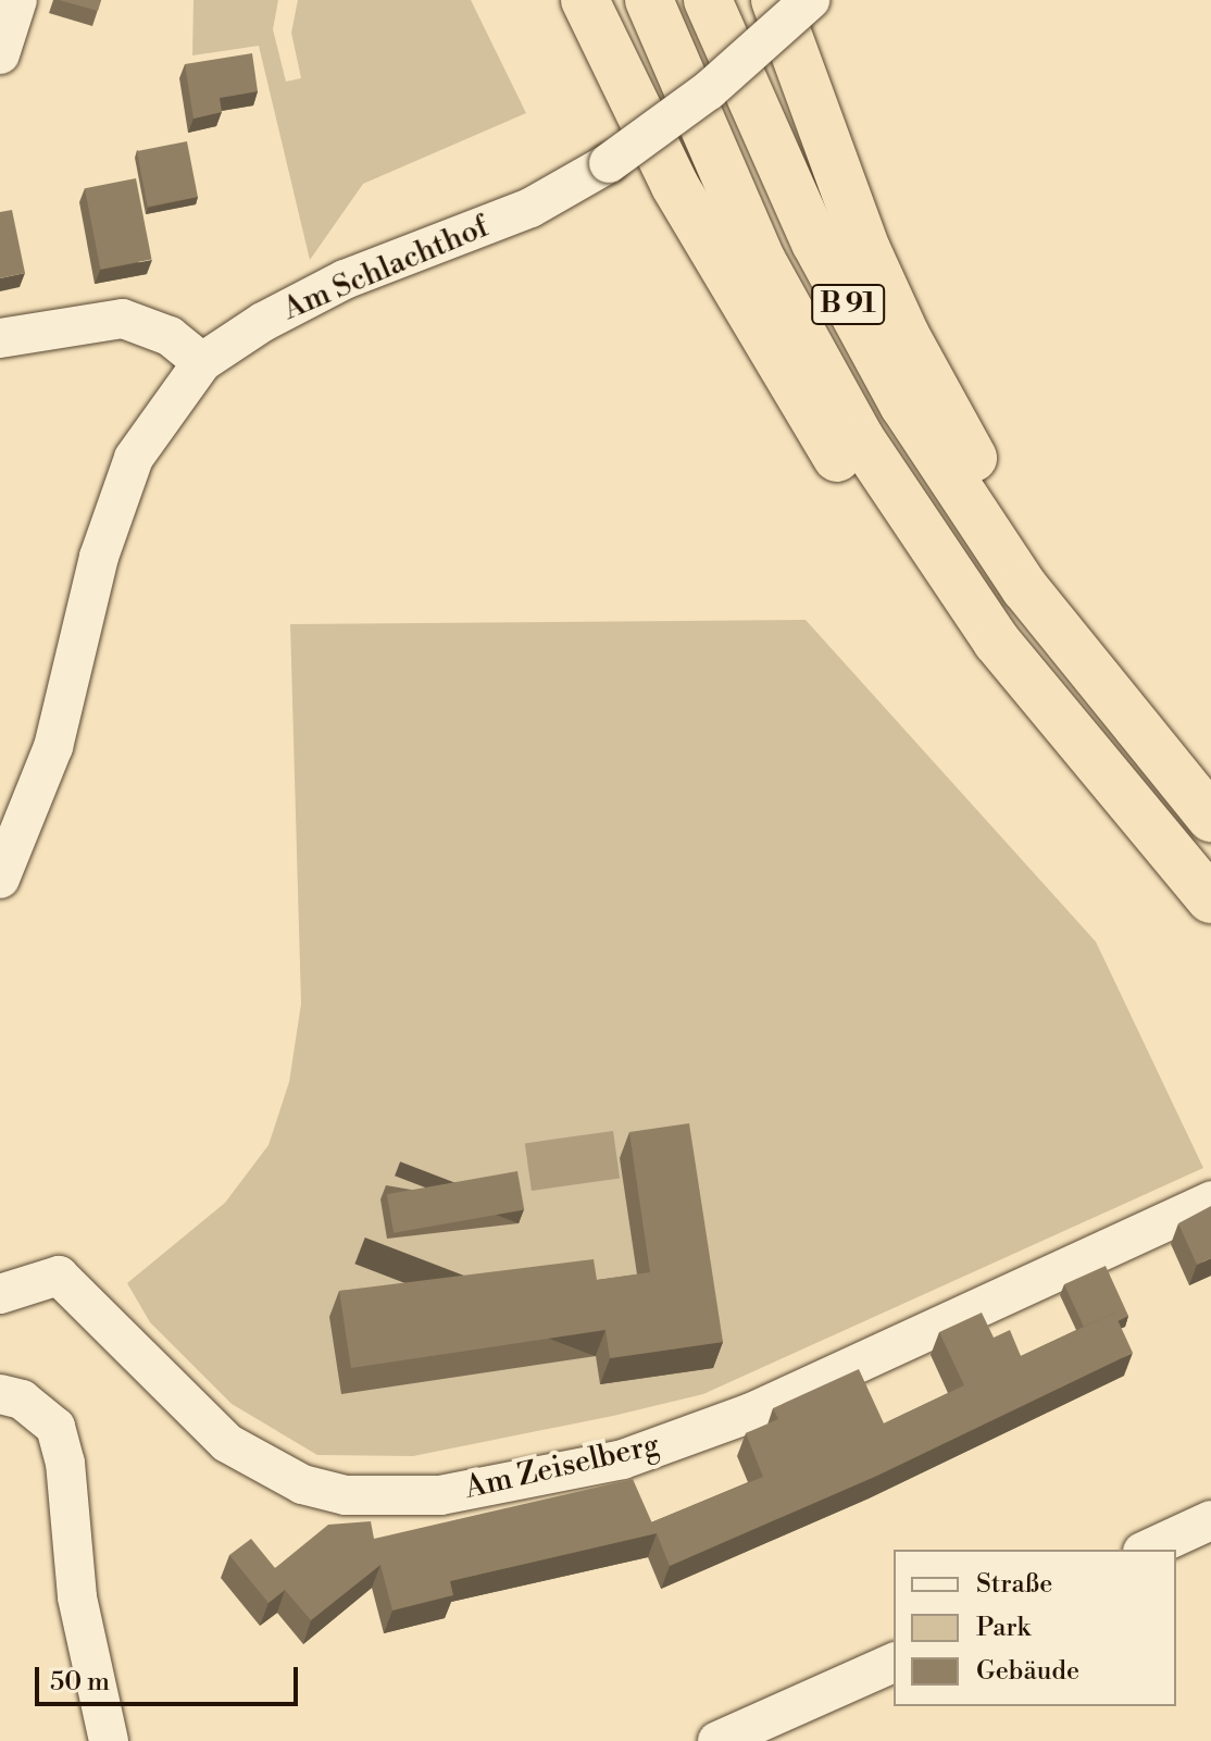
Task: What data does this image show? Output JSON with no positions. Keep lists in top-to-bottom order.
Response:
{
  "streets": {
    "highway": ["B 91"],
    "street": ["Am Schlachthof", "Am Zeiselberg"]
  },
  "legend": ["Straße", "Park", "Gebäude"],
  "scale_bar": "50 m"
}
